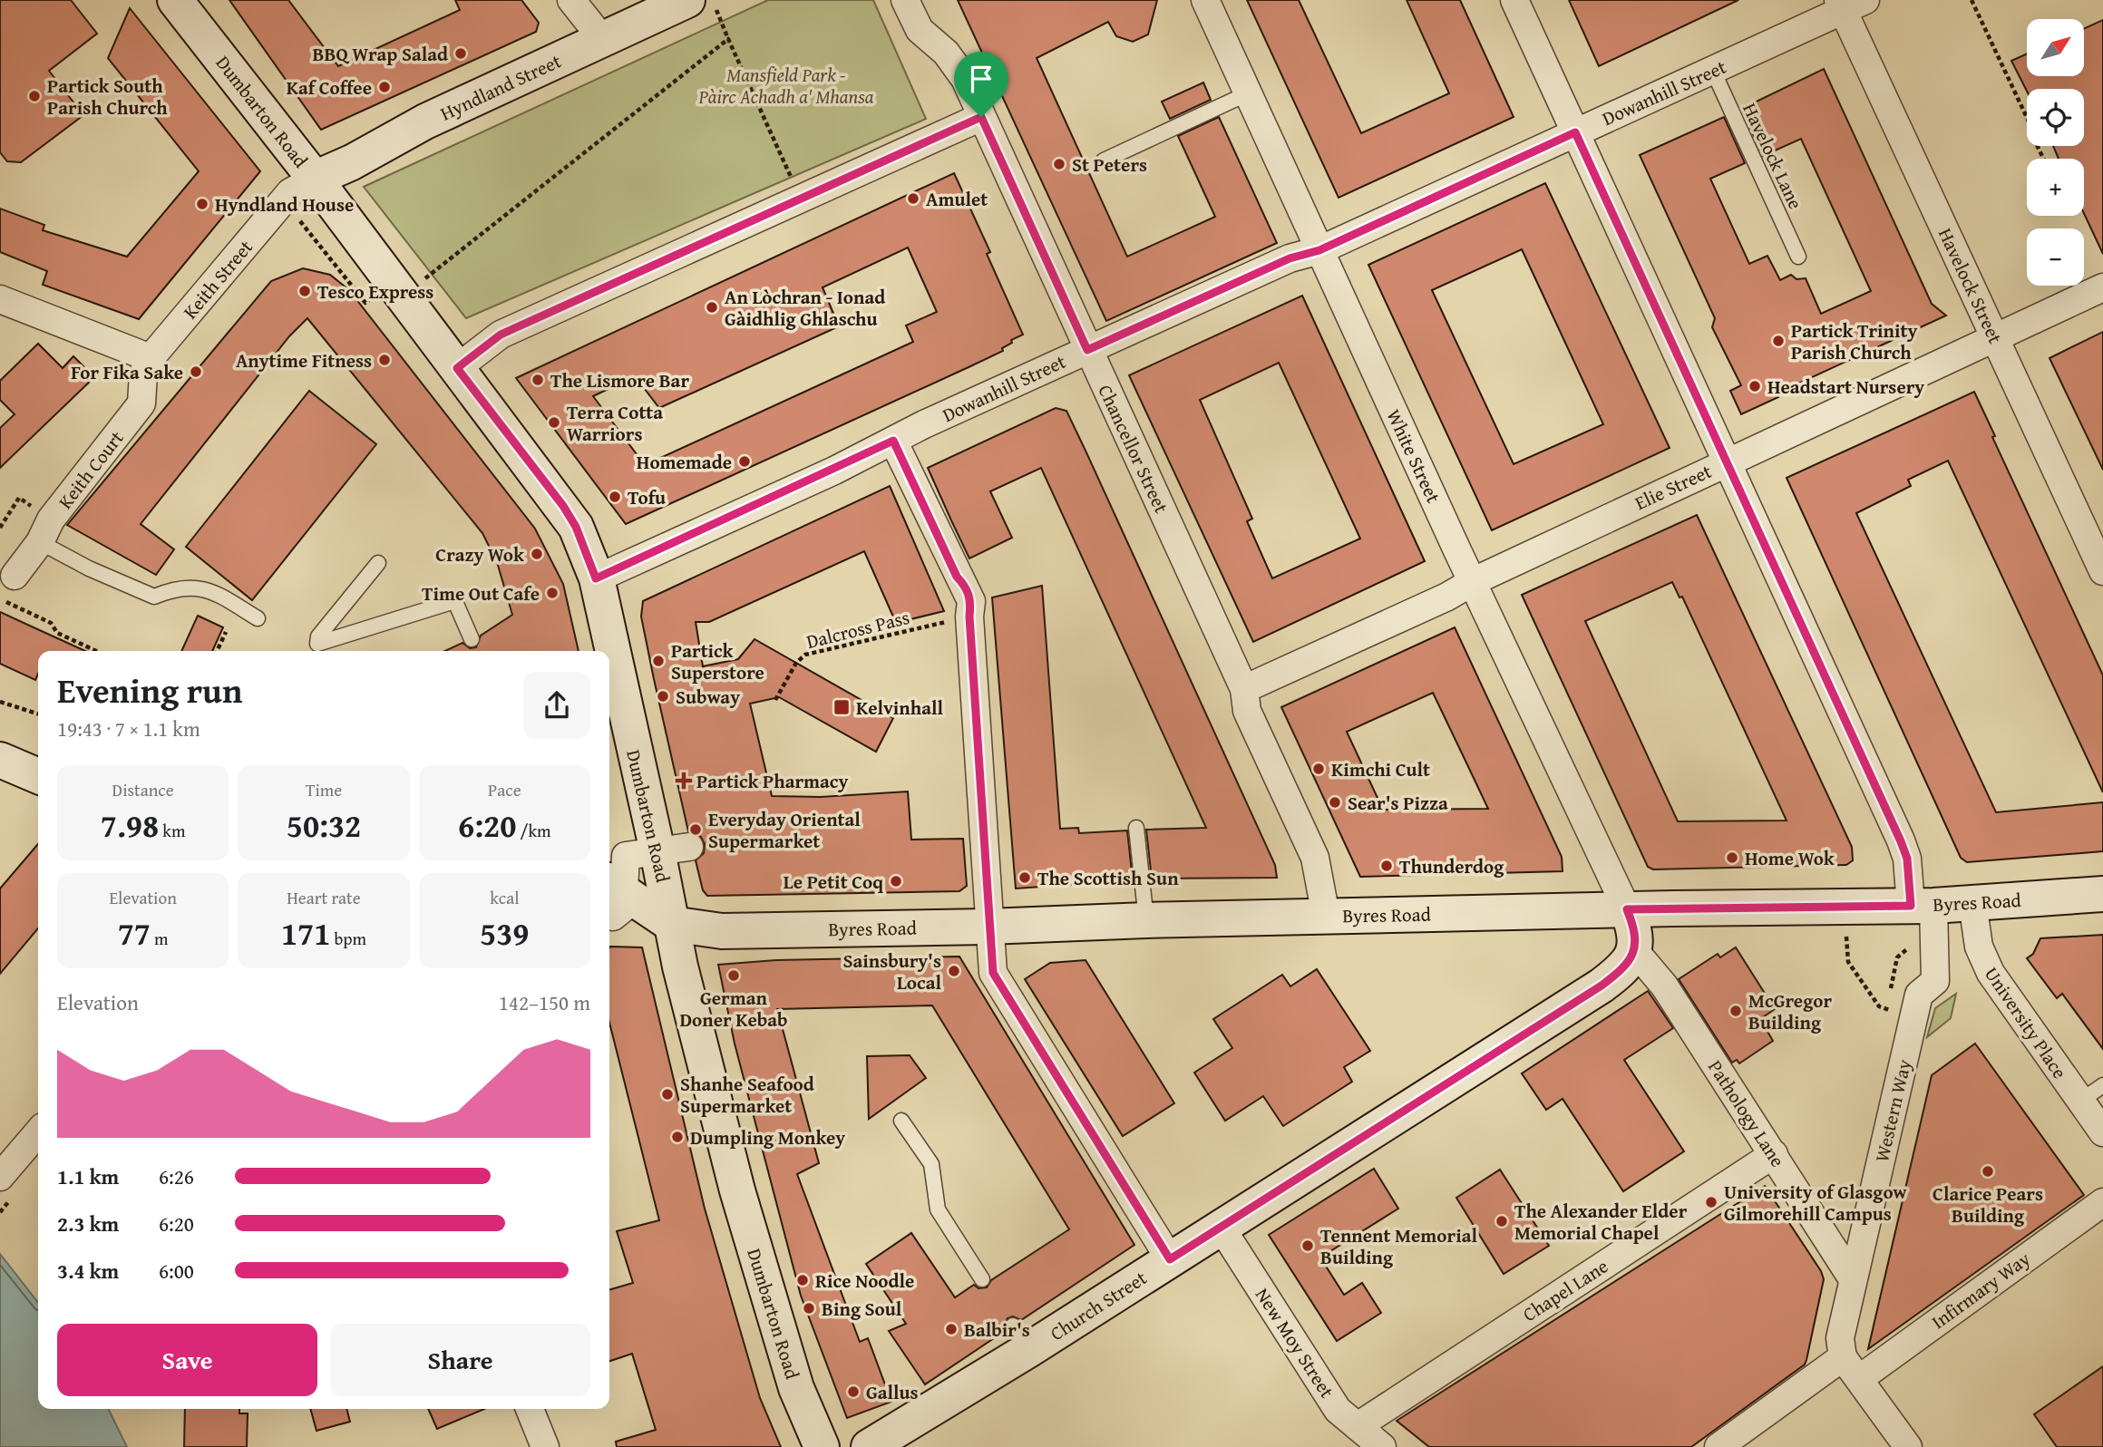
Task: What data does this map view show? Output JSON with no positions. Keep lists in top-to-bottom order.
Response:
{
  "streets": {
    "street": [
      "Hyndland Street",
      "Dowanhill Street",
      "Dumbarton Road",
      "Keith Street",
      "Havelock Street",
      "Chancellor Street",
      "White Street",
      "Keith Court",
      "Elie Street",
      "Byres Road",
      "University Place",
      "Western Way",
      "Pathology Lane",
      "Chapel Lane",
      "Infirmary Way",
      "Church Street",
      "New Moy Street"
    ],
    "lane": ["Havelock Lane"],
    "path": ["Dalcross Pass"]
  },
  "crossings": [
    ["Hyndland Street", "Dumbarton Road"],
    ["Hyndland Street", "Keith Street"],
    ["Dowanhill Street", "Dumbarton Road"],
    ["Dowanhill Street", "Havelock Lane"],
    ["Dowanhill Street", "Havelock Street"],
    ["Dowanhill Street", "Chancellor Street"],
    ["Dowanhill Street", "White Street"],
    ["Dowanhill Street", "Western Way"],
    ["Dumbarton Road", "Keith Street"],
    ["Dumbarton Road", "Byres Road"],
    ["Keith Street", "Keith Court"],
    ["Havelock Street", "Elie Street"],
    ["Chancellor Street", "Elie Street"],
    ["Chancellor Street", "Byres Road"],
    ["White Street", "Elie Street"],
    ["White Street", "Byres Road"],
    ["Elie Street", "Western Way"],
    ["Byres Road", "University Place"],
    ["Byres Road", "Western Way"],
    ["Western Way", "Pathology Lane"],
    ["Pathology Lane", "Chapel Lane"],
    ["Pathology Lane", "Church Street"],
    ["Chapel Lane", "New Moy Street"],
    ["Church Street", "New Moy Street"]
  ],
  "parks": ["Mansfield Park - Pàirc Achadh a' Mhansa"],
  "places": {
    "other": [
      "BBQ Wrap Salad",
      "Kaf Coffee",
      "Partick South Parish Church",
      "St Peters",
      "Amulet",
      "Hyndland House",
      "Tesco Express",
      "An Lòchran - Ionad Gàidhlig Ghlaschu",
      "Partick Trinity Parish Church",
      "Anytime Fitness",
      "For Fika Sake",
      "The Lismore Bar",
      "Headstart Nursery",
      "Terra Cotta Warriors",
      "Homemade",
      "Tofu",
      "Crazy Wok",
      "Time Out Cafe",
      "Partick Superstore",
      "Subway",
      "Kimchi Cult",
      "Sear's Pizza",
      "Everyday Oriental Supermarket",
      "Home Wok",
      "Thunderdog",
      "The Scottish Sun",
      "Le Petit Coq",
      "Sainsbury's Local",
      "German Doner Kebab",
      "McGregor Building",
      "Shanhe Seafood Supermarket",
      "Dumpling Monkey",
      "Clarice Pears Building",
      "University of Glasgow Gilmorehill Campus",
      "The Alexander Elder Memorial Chapel",
      "Tennent Memorial Building",
      "Rice Noodle",
      "Bing Soul",
      "Balbir's",
      "Gallus"
    ],
    "transit": ["Kelvinhall"],
    "health": ["Partick Pharmacy"]
  },
  "north": "top right",
  "page": {
    "map_buttons": ["+", "−"],
    "heading": ["Evening run", "19:43 · 7 × 1.1 km"],
    "stats": [
      ["Distance", "7.98 km"],
      ["Time", "50:32"],
      ["Pace", "6:20 /km"],
      ["Elevation", "77 m"],
      ["Heart rate", "171 bpm"],
      ["kcal", "539"]
    ],
    "chart": ["Elevation", "142–150 m"],
    "list": [
      {
        "name": "1.1 km",
        "note": "6:26"
      },
      {
        "name": "2.3 km",
        "note": "6:20"
      },
      {
        "name": "3.4 km",
        "note": "6:00"
      }
    ],
    "buttons": ["Save", "Share"]
  }
}
